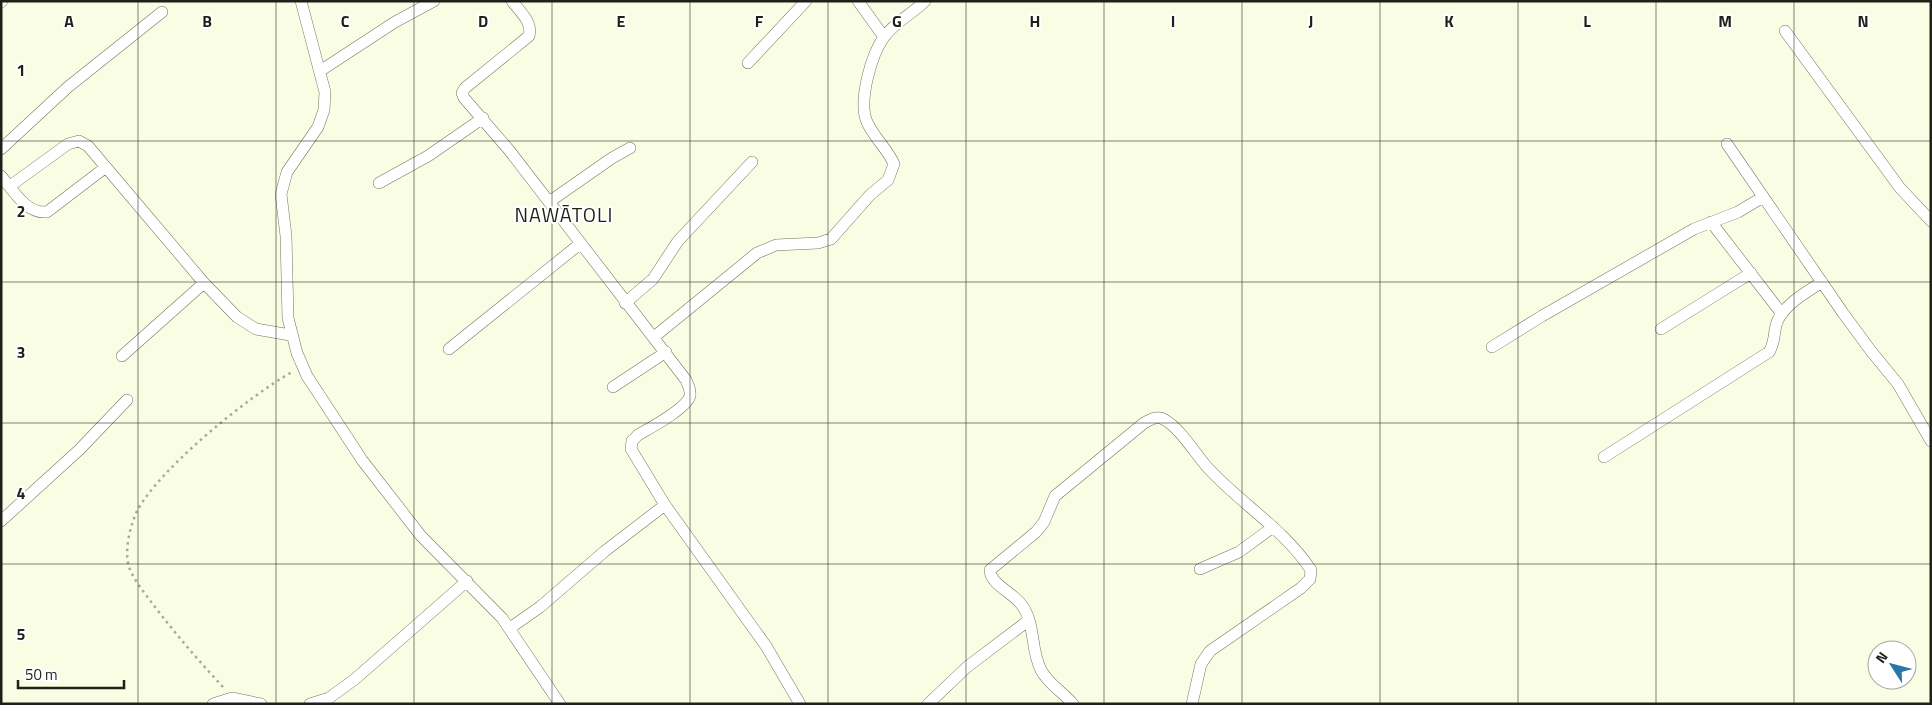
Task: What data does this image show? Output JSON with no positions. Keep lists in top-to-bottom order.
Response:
{
  "districts": ["NAWĀTOLI"],
  "scale_bar": "50 m",
  "north": "top left",
  "grid": {
    "columns": [
      "A",
      "B",
      "C",
      "D",
      "E",
      "F",
      "G",
      "H",
      "I",
      "J",
      "K",
      "L",
      "M",
      "N"
    ],
    "rows": [
      "1",
      "2",
      "3",
      "4",
      "5"
    ]
  }
}
